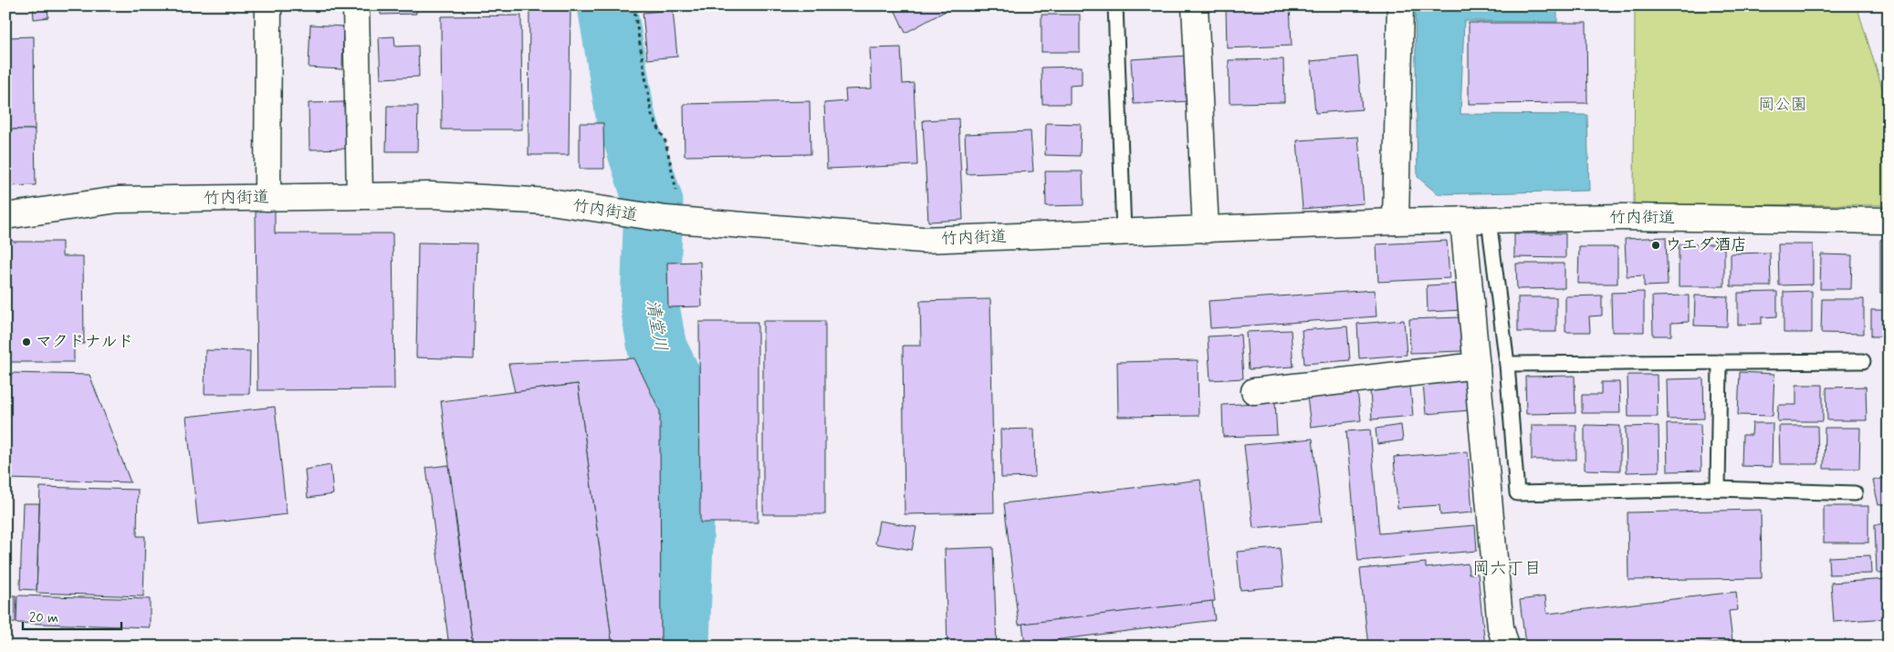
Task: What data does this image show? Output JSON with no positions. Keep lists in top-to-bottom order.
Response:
{
  "streets": {
    "street": ["竹内街道"]
  },
  "districts": ["岡六丁目"],
  "water": ["清堂川"],
  "parks": ["岡公園"],
  "places": ["ウエダ酒店", "マクドナルド"],
  "scale_bar": "20 m"
}
